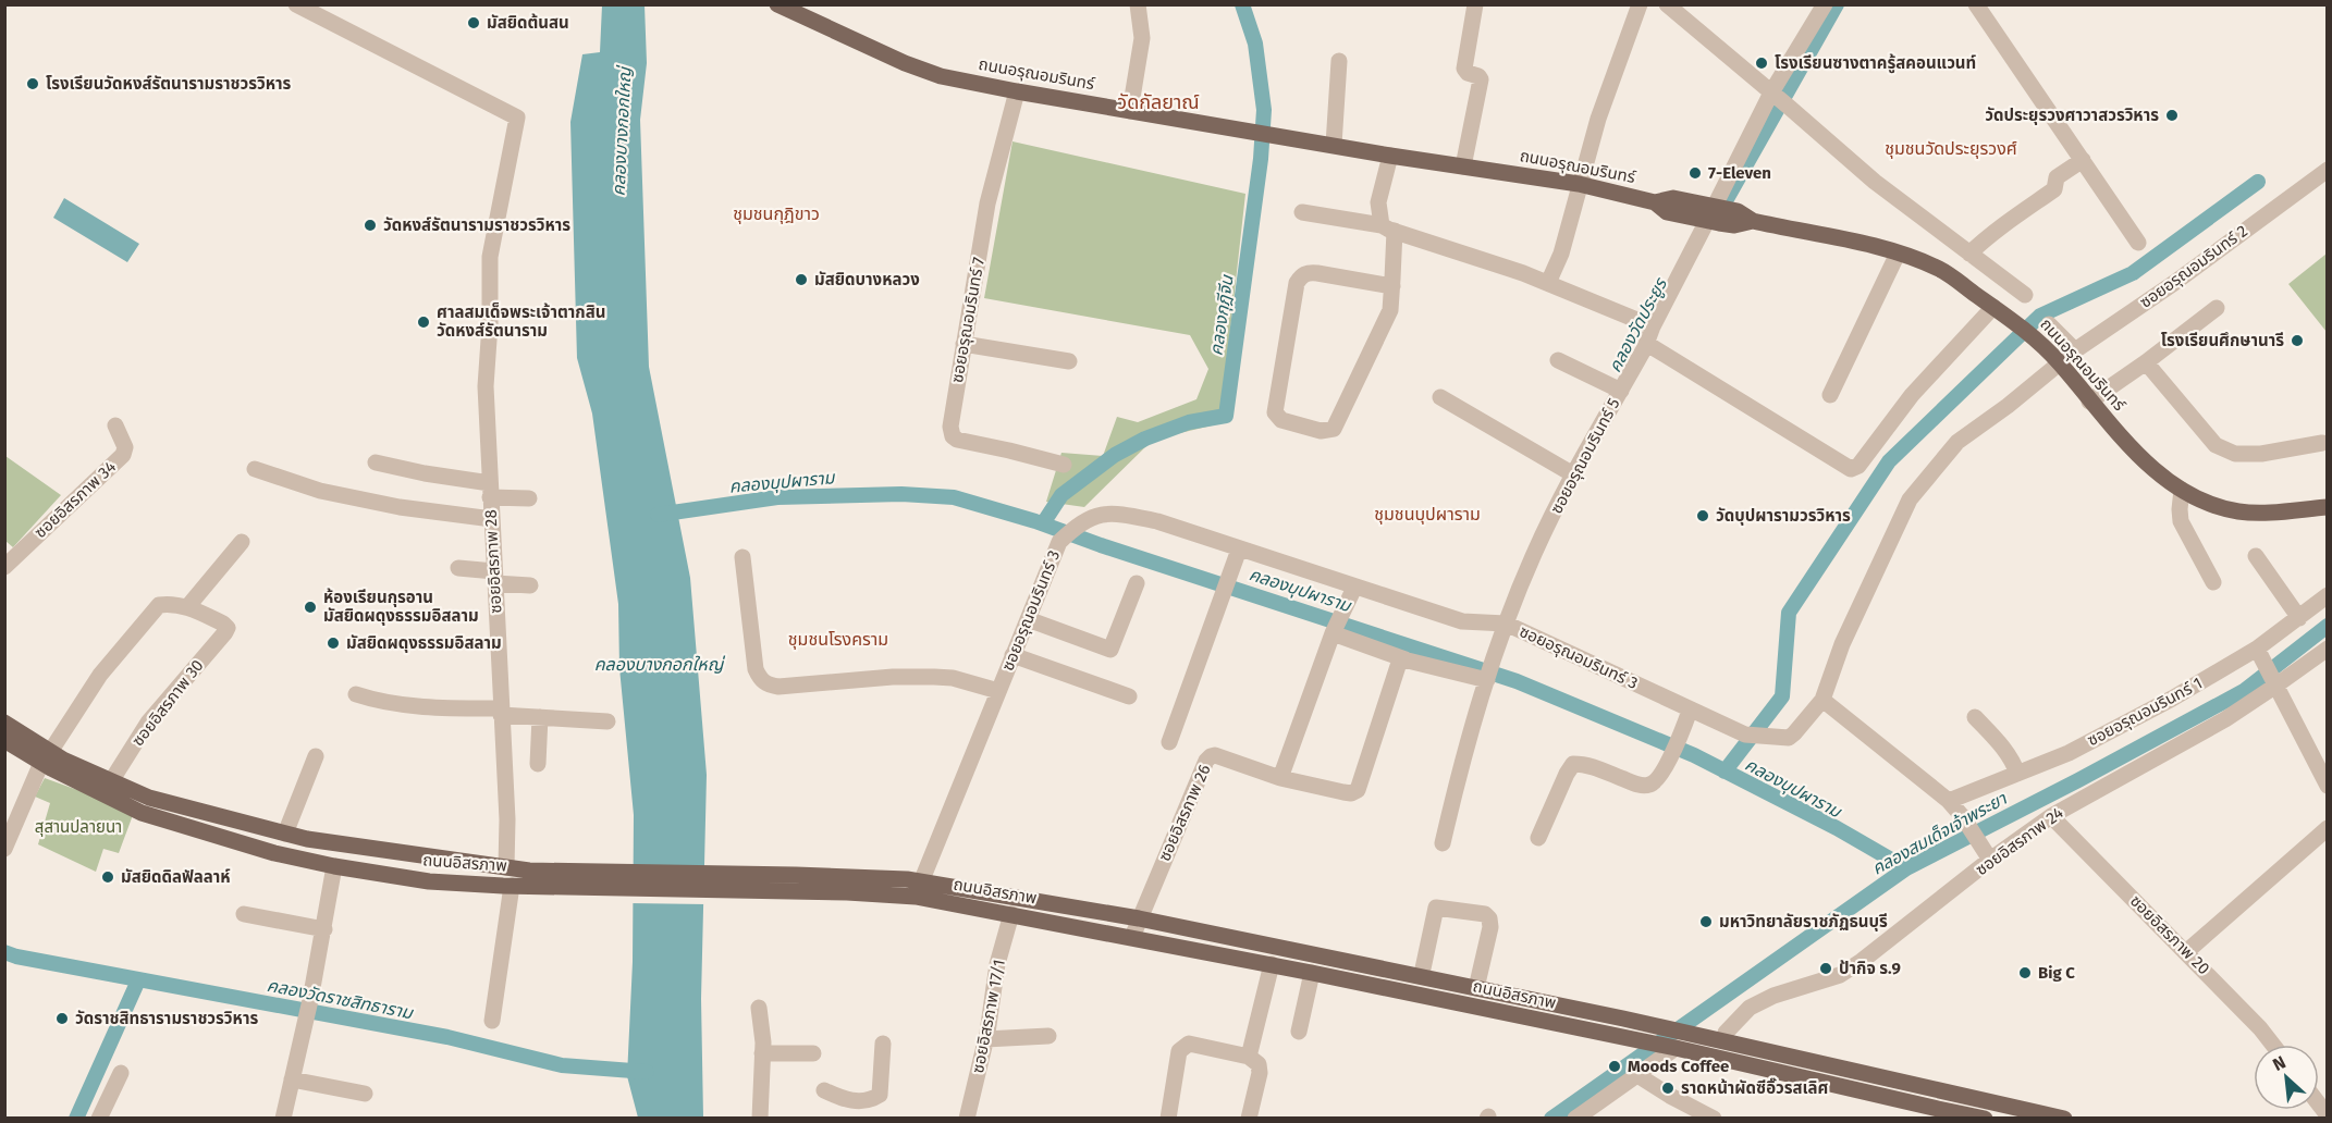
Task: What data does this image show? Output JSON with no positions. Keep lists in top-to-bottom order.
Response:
{
  "streets": {
    "main road": ["ถนนอรุณอมรินทร์", "ถนนอิสรภาพ"],
    "street": [
      "ซอยอรุณอมรินทร์ 2",
      "ซอยอรุณอมรินทร์ 7",
      "ซอยอรุณอมรินทร์ 5",
      "ซอยอิสรภาพ 34",
      "ซอยอิสรภาพ 28",
      "ซอยอรุณอมรินทร์ 3",
      "ซอยอิสรภาพ 30",
      "ซอยอรุณอมรินทร์ 1",
      "ซอยอิสรภาพ 26",
      "ซอยอิสรภาพ 24",
      "ซอยอิสรภาพ 20",
      "ซอยอิสรภาพ 17/1"
    ]
  },
  "crossings": [
    ["ถนนอรุณอมรินทร์", "ซอยอรุณอมรินทร์ 2"],
    ["ถนนอรุณอมรินทร์", "ซอยอรุณอมรินทร์ 7"],
    ["ถนนอรุณอมรินทร์", "ซอยอรุณอมรินทร์ 5"],
    ["ถนนอรุณอมรินทร์", "ซอยอรุณอมรินทร์ 3"],
    ["ซอยอรุณอมรินทร์ 2", "ซอยอรุณอมรินทร์ 3"],
    ["ซอยอรุณอมรินทร์ 5", "ซอยอรุณอมรินทร์ 3"],
    ["ซอยอรุณอมรินทร์ 3", "ถนนอิสรภาพ"],
    ["ซอยอิสรภาพ 26", "ถนนอิสรภาพ"],
    ["ซอยอิสรภาพ 24", "ซอยอิสรภาพ 20"],
    ["ถนนอิสรภาพ", "ซอยอิสรภาพ 17/1"]
  ],
  "districts": [
    "วัดกัลยาณ์",
    "ชุมชนวัดประยุรวงศ์",
    "ชุมชนกุฎิขาว",
    "ชุมชนบุปผาราม",
    "ชุมชนโรงคราม"
  ],
  "water": [
    "คลองบางกอกใหญ่",
    "คลองกุฎีจีน",
    "คลองวัดประยูร",
    "คลองบุปผาราม",
    "คลองสมเด็จเจ้าพระยา",
    "คลองวัดราชสิทธาราม"
  ],
  "parks": ["สุสานปลายนา"],
  "places": [
    "มัสยิดต้นสน",
    "โรงเรียนซางตาครู้สคอนแวนท์",
    "โรงเรียนวัดหงส์รัตนารามราชวรวิหาร",
    "วัดประยุรวงศาวาสวรวิหาร",
    "7-Eleven",
    "วัดหงส์รัตนารามราชวรวิหาร",
    "มัสยิดบางหลวง",
    "ศาลสมเด็จพระเจ้าตากสิน วัดหงส์รัตนาราม",
    "โรงเรียนศึกษานารี",
    "วัดบุปผารามวรวิหาร",
    "ห้องเรียนกุรอาน มัสยิดผดุงธรรมอิสลาม",
    "มัสยิดผดุงธรรมอิสลาม",
    "มัสยิดดิลฟัลลาห์",
    "มหาวิทยาลัยราชภัฏธนบุรี",
    "ป้ากิจ ร.9",
    "Big C",
    "วัดราชสิทธารามราชวรวิหาร",
    "Moods Coffee",
    "ราดหน้าผัดซีอิ๊วรสเลิศ"
  ],
  "north": "top left"
}
